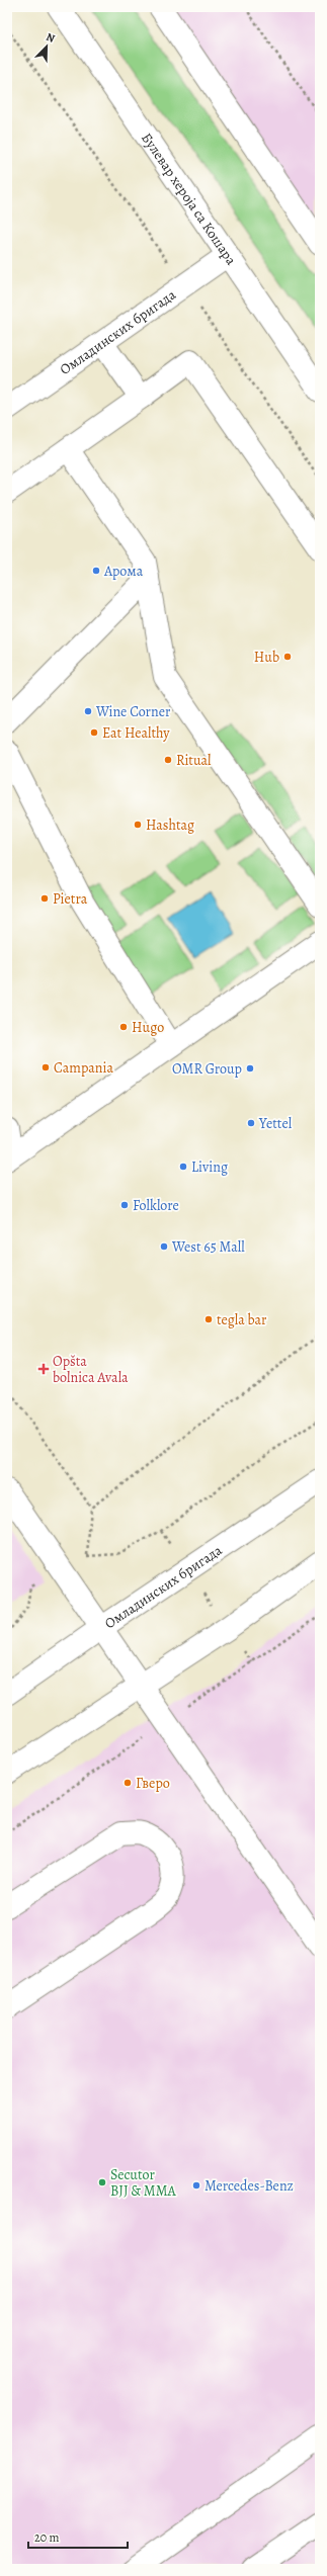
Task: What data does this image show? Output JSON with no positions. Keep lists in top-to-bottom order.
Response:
{
  "streets": {
    "street": ["Булевар хероја са Кошара", "Омладинских бригада"]
  },
  "crossings": [
    ["Булевар хероја са Кошара", "Омладинских бригада"]
  ],
  "places": {
    "other": [
      "Арома",
      "Hub",
      "Wine Corner",
      "Eat Healthy",
      "Ritual",
      "Hashtag",
      "Pietra",
      "Hugo",
      "Campania",
      "OMR Group",
      "Yettel",
      "Living",
      "Folklore",
      "West 65 Mall",
      "tegla bar",
      "Гверо",
      "Secutor BJJ & MMA",
      "Mercedes-Benz"
    ],
    "health": ["Opšta bolnica Avala"]
  },
  "scale_bar": "20 m",
  "north": "top right"
}
